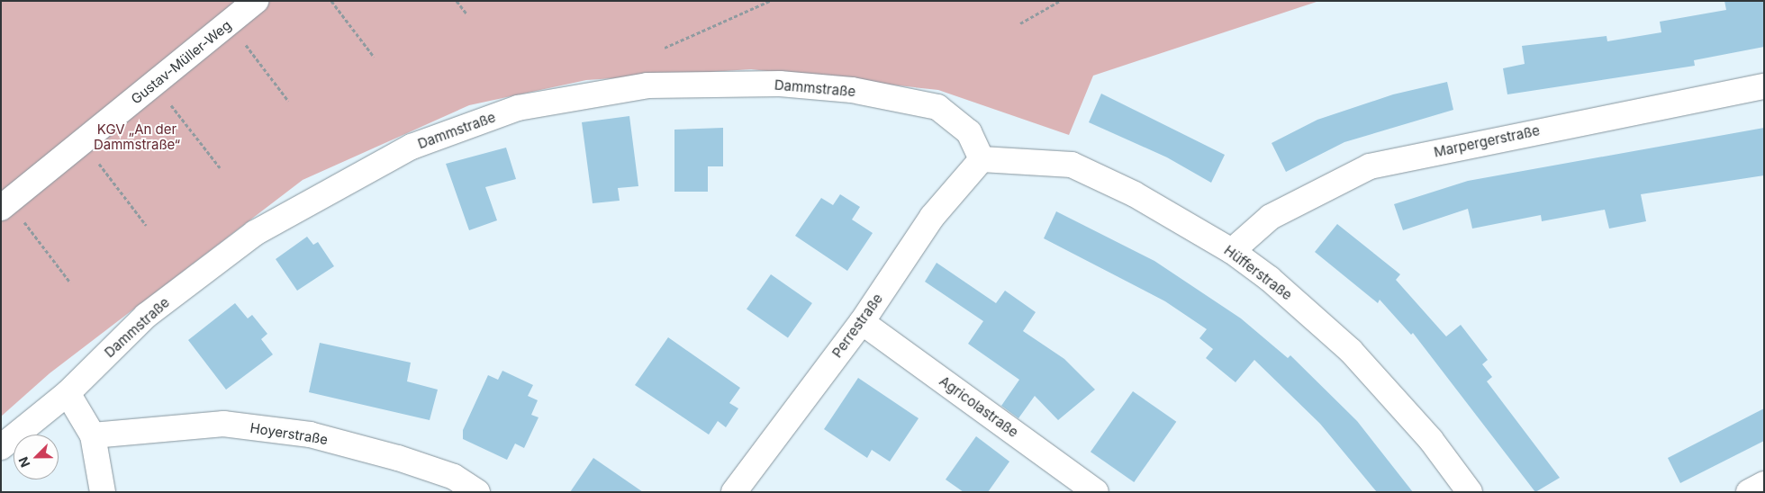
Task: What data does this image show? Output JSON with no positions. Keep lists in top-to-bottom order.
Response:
{
  "streets": {
    "street": [
      "Gustav-Müller-Weg",
      "Dammstraße",
      "Marpergerstraße",
      "Hüfferstraße",
      "Perrestraße",
      "Agricolastraße",
      "Hoyerstraße"
    ]
  },
  "crossings": [
    ["Dammstraße", "Hüfferstraße"],
    ["Dammstraße", "Perrestraße"],
    ["Marpergerstraße", "Hüfferstraße"],
    ["Hüfferstraße", "Perrestraße"],
    ["Perrestraße", "Agricolastraße"]
  ],
  "parks": ["KGV „An der Dammstraße“"],
  "north": "bottom left"
}
